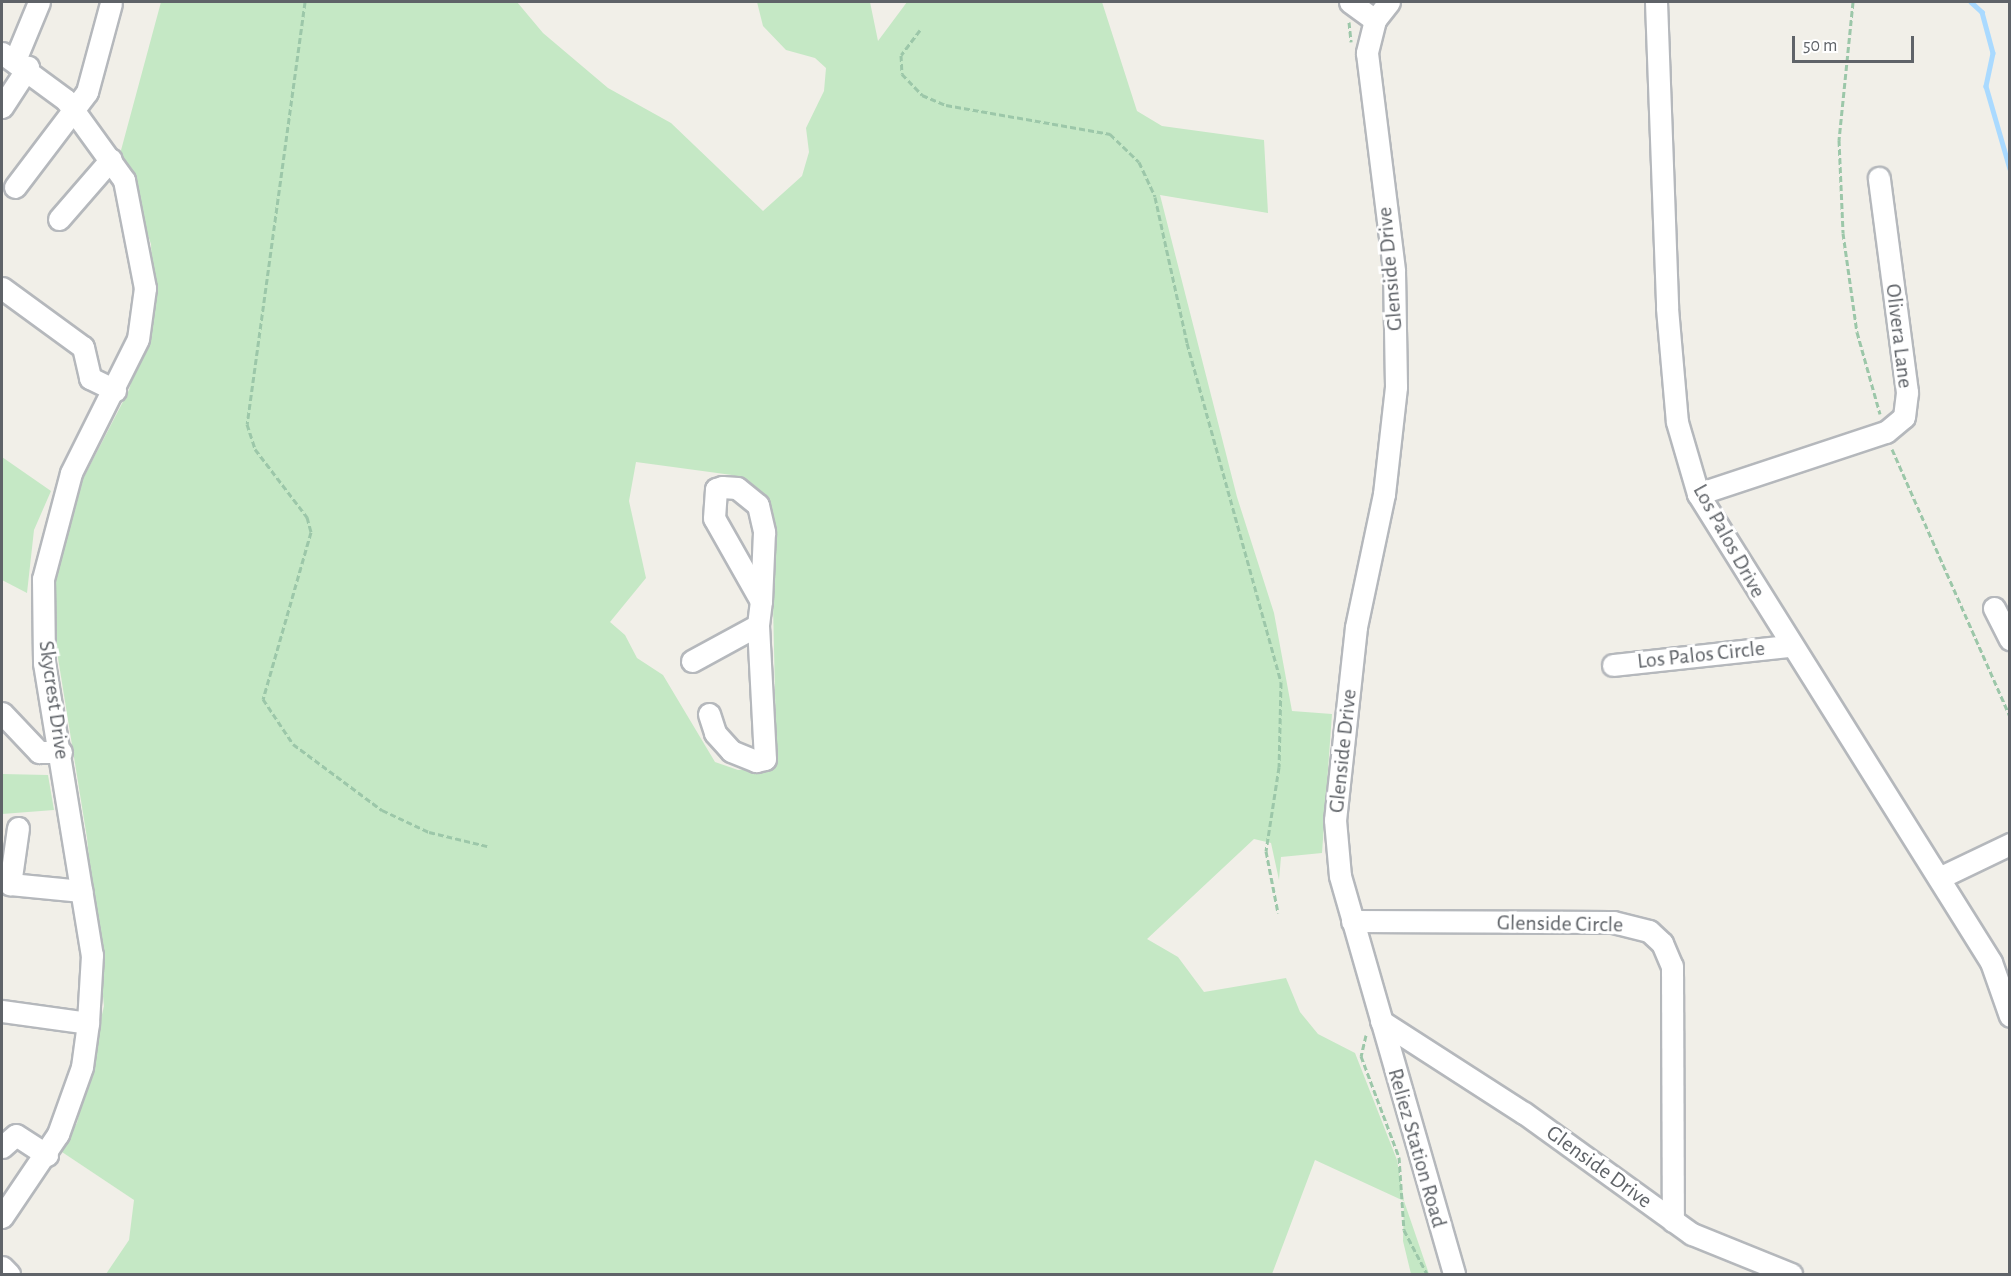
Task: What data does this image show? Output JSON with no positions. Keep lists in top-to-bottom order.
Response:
{
  "streets": {
    "street": [
      "Glenside Drive",
      "Olivera Lane",
      "Los Palos Drive",
      "Los Palos Circle",
      "Skycrest Drive",
      "Glenside Circle",
      "Reliez Station Road"
    ]
  },
  "crossings": [
    ["Glenside Drive", "Glenside Circle"],
    ["Glenside Drive", "Reliez Station Road"],
    ["Olivera Lane", "Los Palos Drive"],
    ["Los Palos Drive", "Los Palos Circle"]
  ],
  "scale_bar": "50 m"
}
